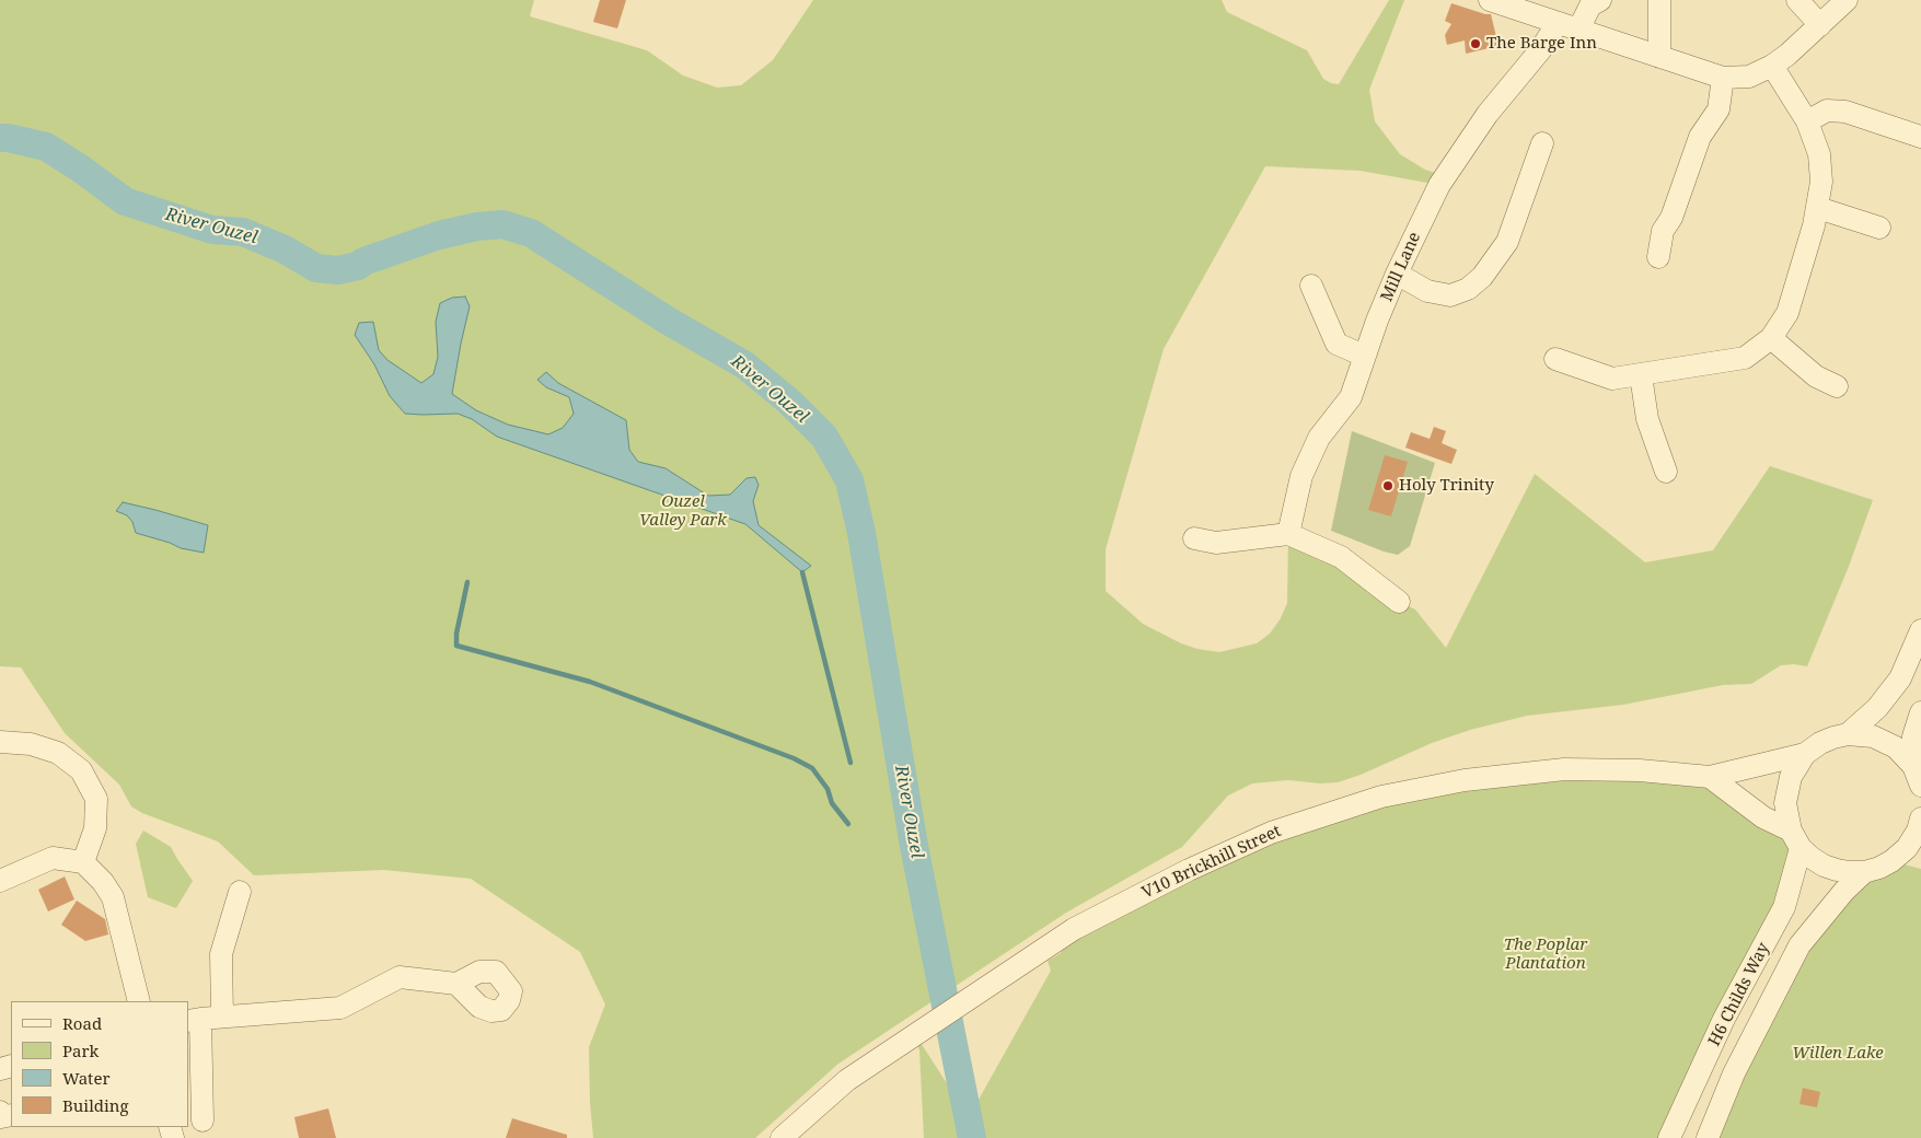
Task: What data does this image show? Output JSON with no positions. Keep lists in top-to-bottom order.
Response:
{
  "streets": {
    "street": ["Mill Lane", "V10 Brickhill Street", "H6 Childs Way"]
  },
  "water": ["River Ouzel"],
  "parks": ["Ouzel Valley Park", "The Poplar Plantation", "Willen Lake"],
  "places": ["The Barge Inn", "Holy Trinity"],
  "legend": [
    "Road",
    "Park",
    "Water",
    "Building"
  ]
}
